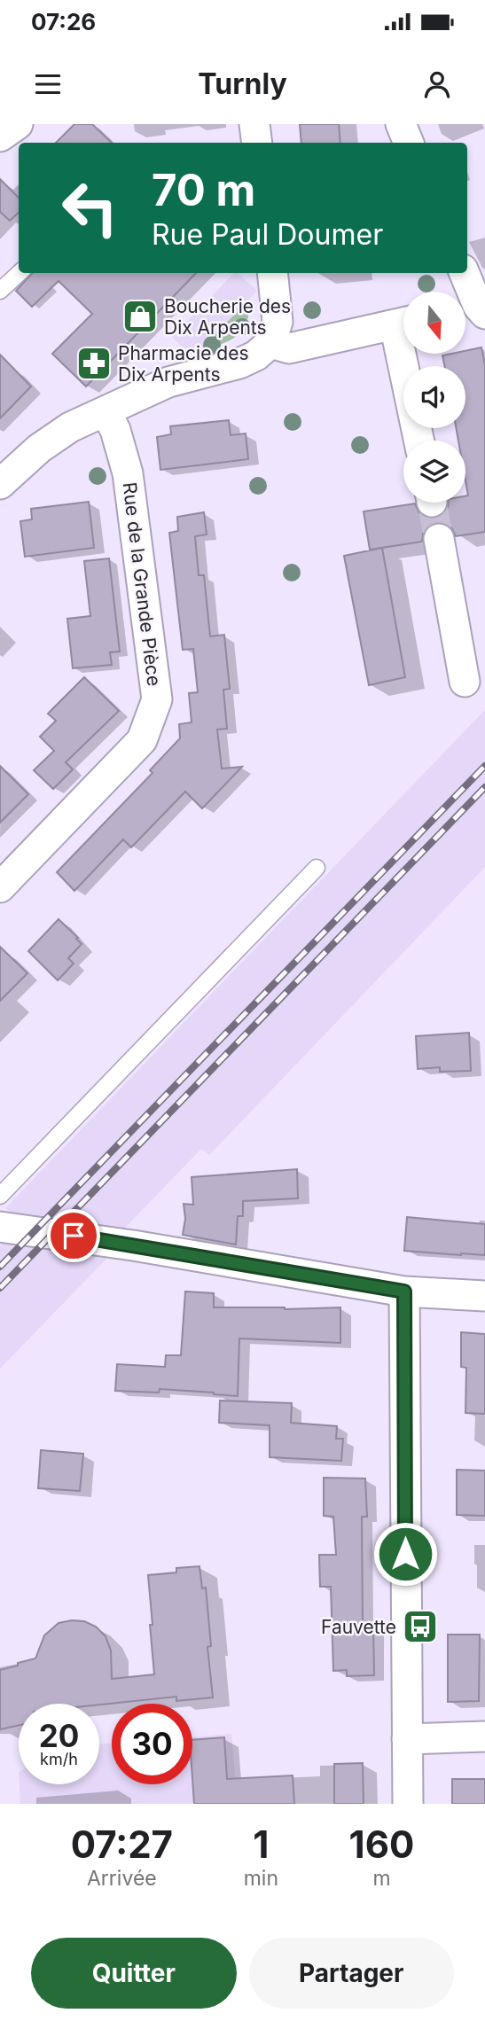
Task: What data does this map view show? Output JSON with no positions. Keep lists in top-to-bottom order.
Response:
{
  "streets": {
    "street": ["Rue de la Grande Pièce"]
  },
  "places": {
    "shop": ["Boucherie des Dix Arpents"],
    "pharmacy": ["Pharmacie des Dix Arpents"],
    "bus stop": ["Fauvette"]
  },
  "north": "bottom",
  "page": {
    "status": "07:26",
    "header": "Turnly",
    "turn": ["70 m", "Rue Paul Doumer"],
    "speed": "20 km/h",
    "limit": "30",
    "eta": [
      "07:27",
      "Arrivée",
      "1",
      "min",
      "160",
      "m"
    ],
    "buttons": ["Quitter", "Partager"]
  }
}
